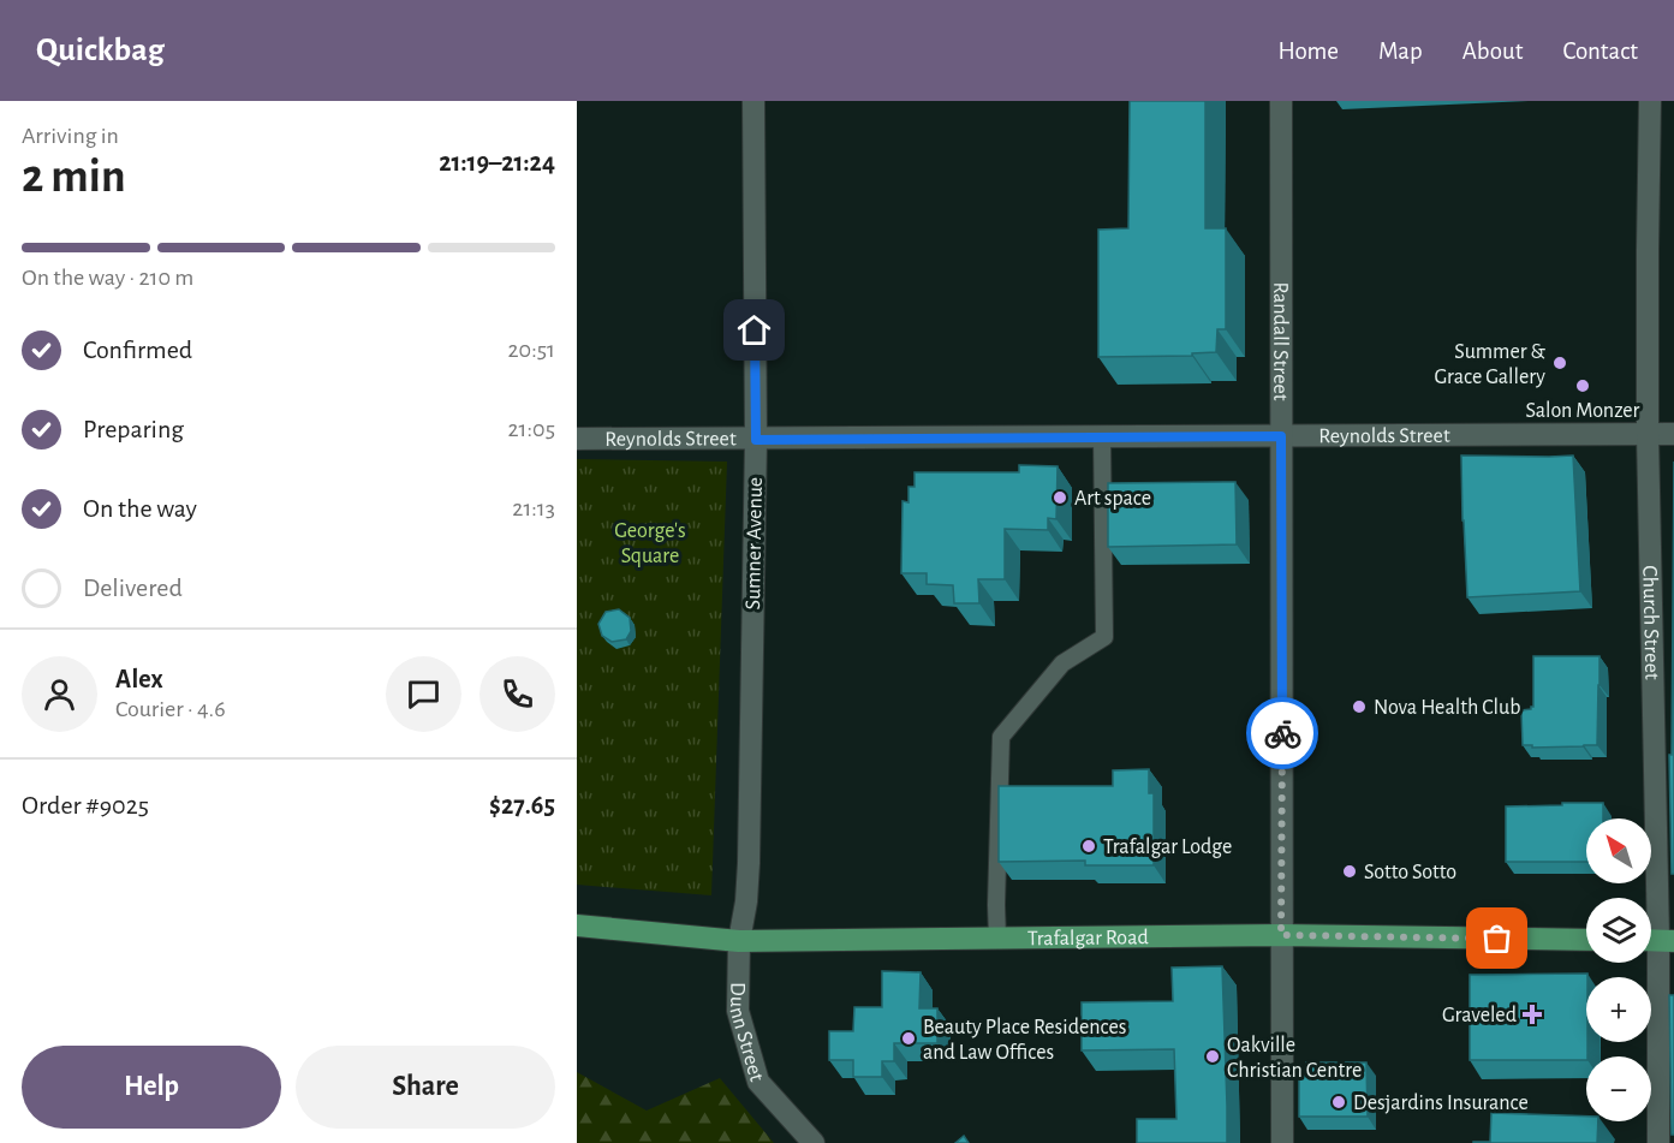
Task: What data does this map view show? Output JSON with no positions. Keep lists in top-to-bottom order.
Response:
{
  "streets": {
    "main road": ["Trafalgar Road"],
    "street": [
      "Randall Street",
      "Reynolds Street",
      "Sumner Avenue",
      "Church Street",
      "Dunn Street"
    ]
  },
  "crossings": [
    ["Randall Street", "Reynolds Street"],
    ["Randall Street", "Trafalgar Road"],
    ["Reynolds Street", "Sumner Avenue"],
    ["Reynolds Street", "Church Street"],
    ["Sumner Avenue", "Trafalgar Road"],
    ["Sumner Avenue", "Dunn Street"],
    ["Trafalgar Road", "Dunn Street"]
  ],
  "parks": ["George's Square"],
  "places": {
    "other": [
      "Summer & Grace Gallery",
      "Salon Monzer",
      "Art space",
      "Nova Health Club",
      "Trafalgar Lodge",
      "Sotto Sotto",
      "Beauty Place Residences and Law Offices",
      "Oakville Christian Centre",
      "Desjardins Insurance"
    ],
    "health": ["Graveled"]
  },
  "north": "top left",
  "page": {
    "header": "Quickbag",
    "nav": [
      "Home",
      "Map",
      "About",
      "Contact"
    ],
    "heading": ["2 min", "Arriving in", "21:19–21:24"],
    "panel": [
      "Alex",
      "Courier · 4.6",
      "Order #9025",
      "$27.65"
    ],
    "bar": "On the way · 210 m",
    "list": [
      ["Confirmed", "20:51"],
      ["Preparing", "21:05"],
      ["On the way", "21:13"],
      "Delivered"
    ],
    "map_buttons": ["+", "−"],
    "buttons": ["Help", "Share"]
  }
}
